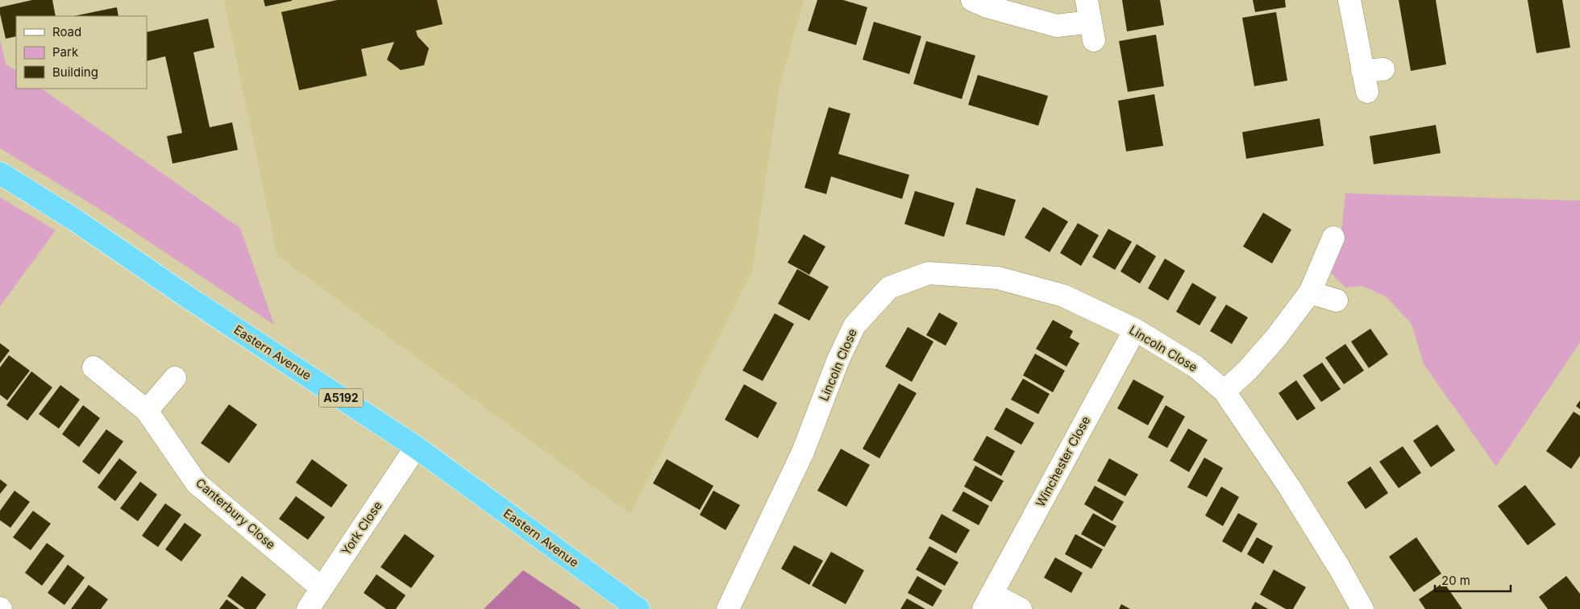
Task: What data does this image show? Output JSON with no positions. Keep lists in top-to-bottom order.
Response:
{
  "streets": {
    "highway": ["Eastern Avenue", "A5192"],
    "street": [
      "Lincoln Close",
      "Winchester Close",
      "Canterbury Close",
      "York Close"
    ]
  },
  "crossings": [
    ["Lincoln Close", "Winchester Close"],
    ["Eastern Avenue", "York Close"],
    ["Canterbury Close", "York Close"]
  ],
  "legend": ["Road", "Park", "Building"],
  "scale_bar": "20 m"
}
